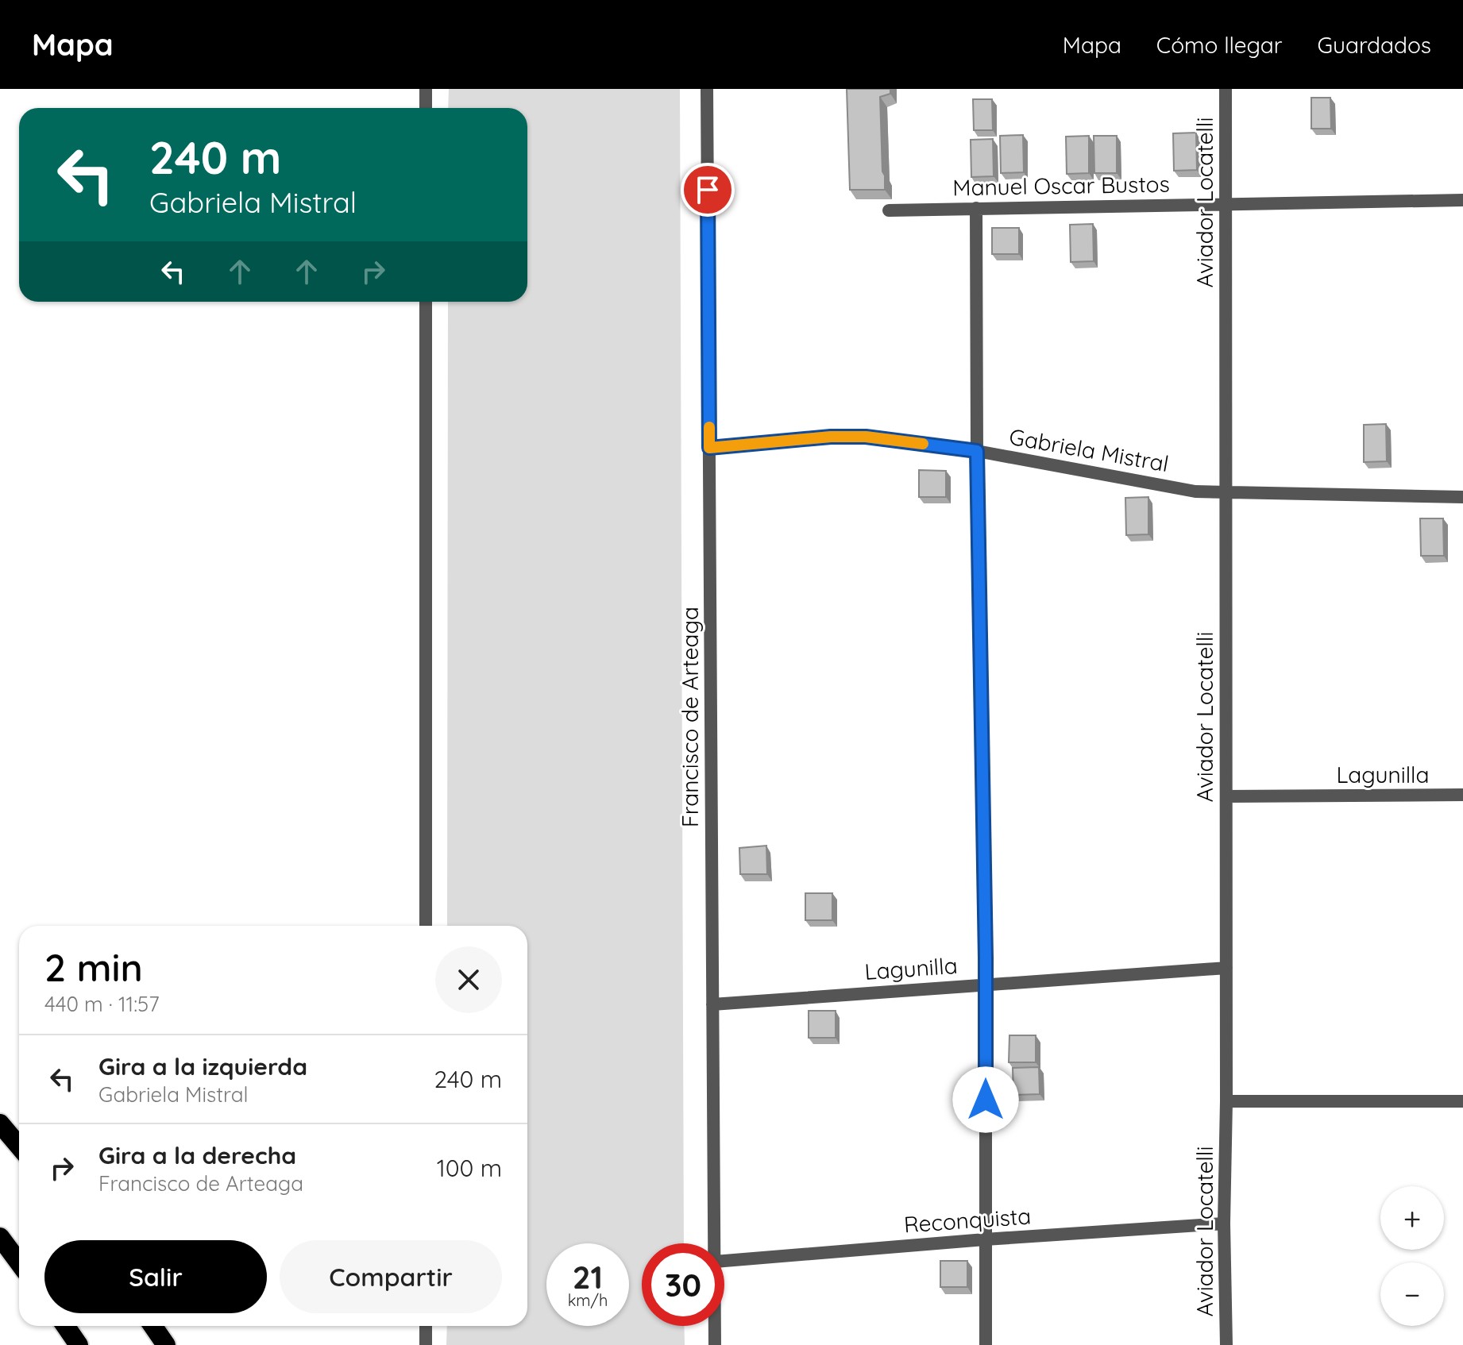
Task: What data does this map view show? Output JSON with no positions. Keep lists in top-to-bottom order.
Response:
{
  "streets": {
    "street": [
      "Manuel Oscar Bustos",
      "Aviador Locatelli",
      "Gabriela Mistral",
      "Francisco de Arteaga",
      "Lagunilla",
      "Reconquista"
    ]
  },
  "crossings": [
    ["Manuel Oscar Bustos", "Aviador Locatelli"],
    ["Aviador Locatelli", "Gabriela Mistral"],
    ["Aviador Locatelli", "Lagunilla"],
    ["Aviador Locatelli", "Reconquista"],
    ["Gabriela Mistral", "Francisco de Arteaga"],
    ["Francisco de Arteaga", "Lagunilla"]
  ],
  "page": {
    "header": "Mapa",
    "nav": ["Mapa", "Cómo llegar", "Guardados"],
    "turn": ["240 m", "Gabriela Mistral"],
    "heading": ["2 min", "440 m · 11:57"],
    "list": [
      {
        "name": "Gira a la izquierda",
        "note": "Gabriela Mistral",
        "value": "240 m"
      },
      {
        "name": "Gira a la derecha",
        "note": "Francisco de Arteaga",
        "value": "100 m"
      }
    ],
    "map_buttons": ["+", "−"],
    "buttons": ["Salir", "Compartir"],
    "speed": "21 km/h",
    "limit": "30"
  }
}
